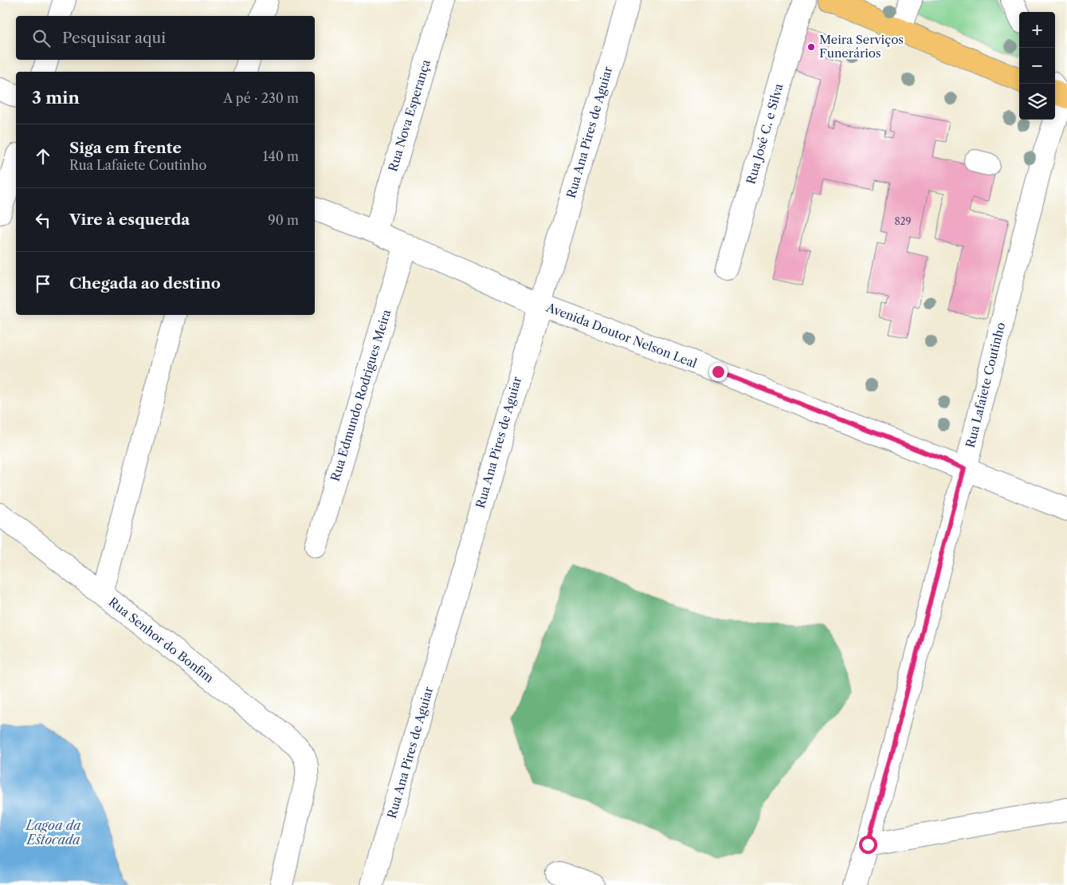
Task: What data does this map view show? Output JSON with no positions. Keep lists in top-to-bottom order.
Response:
{
  "streets": {
    "street": [
      "Rua Nova Esperança",
      "Rua Ana Pires de Aguiar",
      "Rua José C. e Silva",
      "Avenida Doutor Nelson Leal",
      "Rua Lafaiete Coutinho",
      "Rua Edmundo Rodrigues Meira",
      "Rua Senhor do Bonfim"
    ]
  },
  "crossings": [
    ["Rua Nova Esperança", "Avenida Doutor Nelson Leal"],
    ["Rua Ana Pires de Aguiar", "Avenida Doutor Nelson Leal"],
    ["Avenida Doutor Nelson Leal", "Rua Lafaiete Coutinho"],
    ["Avenida Doutor Nelson Leal", "Rua Edmundo Rodrigues Meira"]
  ],
  "water": ["Lagoa da Estocada"],
  "places": ["Meira Serviços Funerários"],
  "house_numbers": ["829"],
  "page": {
    "map_buttons": ["+", "−"],
    "search": "Pesquisar aqui",
    "heading": ["3 min", "A pé · 230 m"],
    "list": [
      ["Siga em frente", "Rua Lafaiete Coutinho", "140 m"],
      ["Vire à esquerda", "90 m"],
      "Chegada ao destino"
    ]
  }
}
